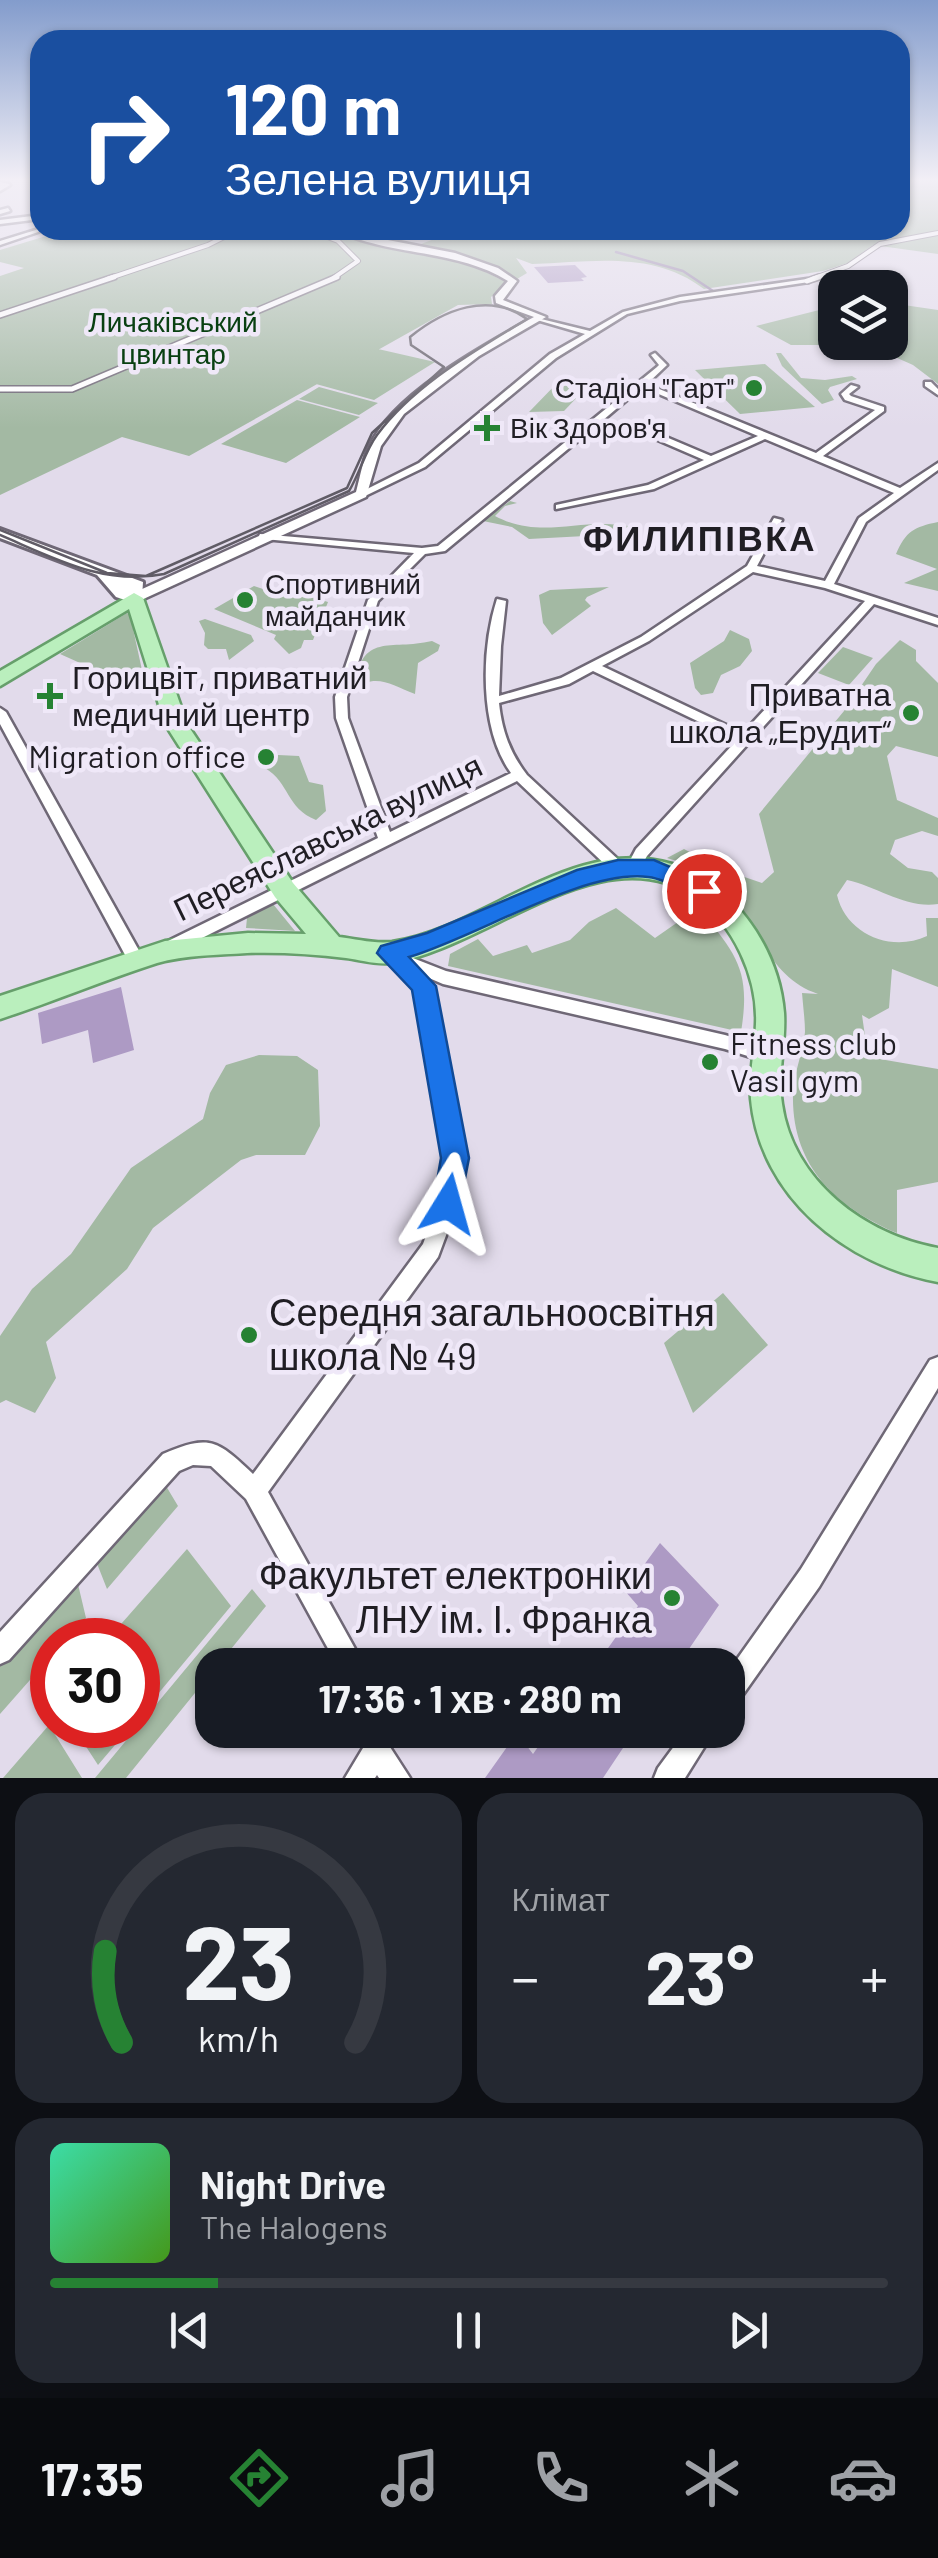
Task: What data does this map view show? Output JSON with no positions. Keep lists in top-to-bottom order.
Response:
{
  "streets": {
    "street": ["Переяславська вулиця"]
  },
  "districts": ["ФИЛИПІВКА"],
  "parks": ["Личаківський цвинтар"],
  "places": {
    "other": [
      "Стадіон \"Гарт\"",
      "Спортивний майданчик",
      "Приватна школа „Ерудит“",
      "Migration office",
      "Fitness club Vasil gym",
      "Середня загальноосвітня школа № 49",
      "Факультет електроніки ЛНУ ім. І. Франка"
    ],
    "health": ["Вік Здоров'я", "Горицвіт, приватний медичний центр"]
  },
  "page": {
    "turn": ["120 m", "Зелена вулиця"],
    "limit": "30",
    "trip": "17:36 · 1 хв · 280 m",
    "tile": "Клімат",
    "heat": ["−", "23°", "+"],
    "song": ["Night Drive", "The Halogens"],
    "tabs": "17:35",
    "gauge": ["23", "km/h"]
  }
}
